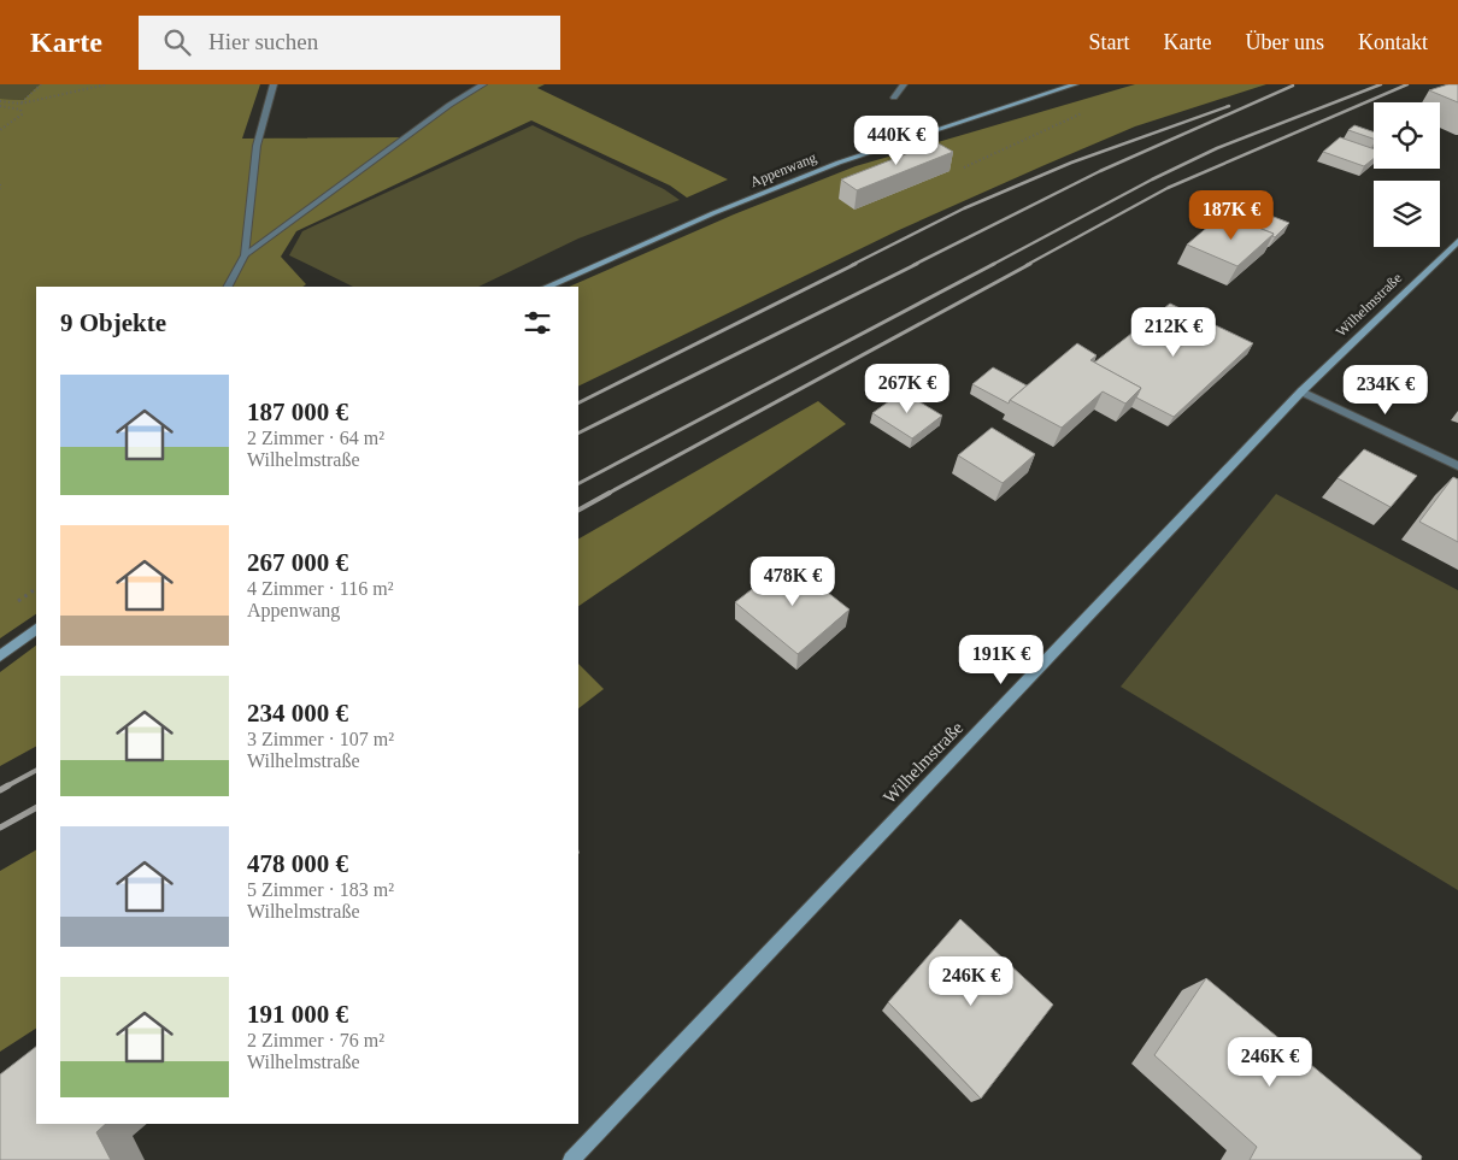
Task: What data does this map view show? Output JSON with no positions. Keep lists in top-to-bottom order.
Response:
{
  "streets": {
    "main road": ["Appenwang", "Wilhelmstraße"]
  },
  "page": {
    "header": "Karte",
    "search": "Hier suchen",
    "nav": [
      "Start",
      "Karte",
      "Über uns",
      "Kontakt"
    ],
    "price": [
      "440K €",
      "187K €",
      "212K €",
      "267K €",
      "234K €",
      "478K €",
      "191K €",
      "246K €",
      "246K €"
    ],
    "heading": "9 Objekte",
    "list": [
      {
        "name": "187 000 €",
        "note": "2 Zimmer · 64 m² · Wilhelmstraße"
      },
      {
        "name": "267 000 €",
        "note": "4 Zimmer · 116 m² · Appenwang"
      },
      {
        "name": "234 000 €",
        "note": "3 Zimmer · 107 m² · Wilhelmstraße"
      },
      {
        "name": "478 000 €",
        "note": "5 Zimmer · 183 m² · Wilhelmstraße"
      },
      {
        "name": "191 000 €",
        "note": "2 Zimmer · 76 m² · Wilhelmstraße"
      }
    ]
  }
}
